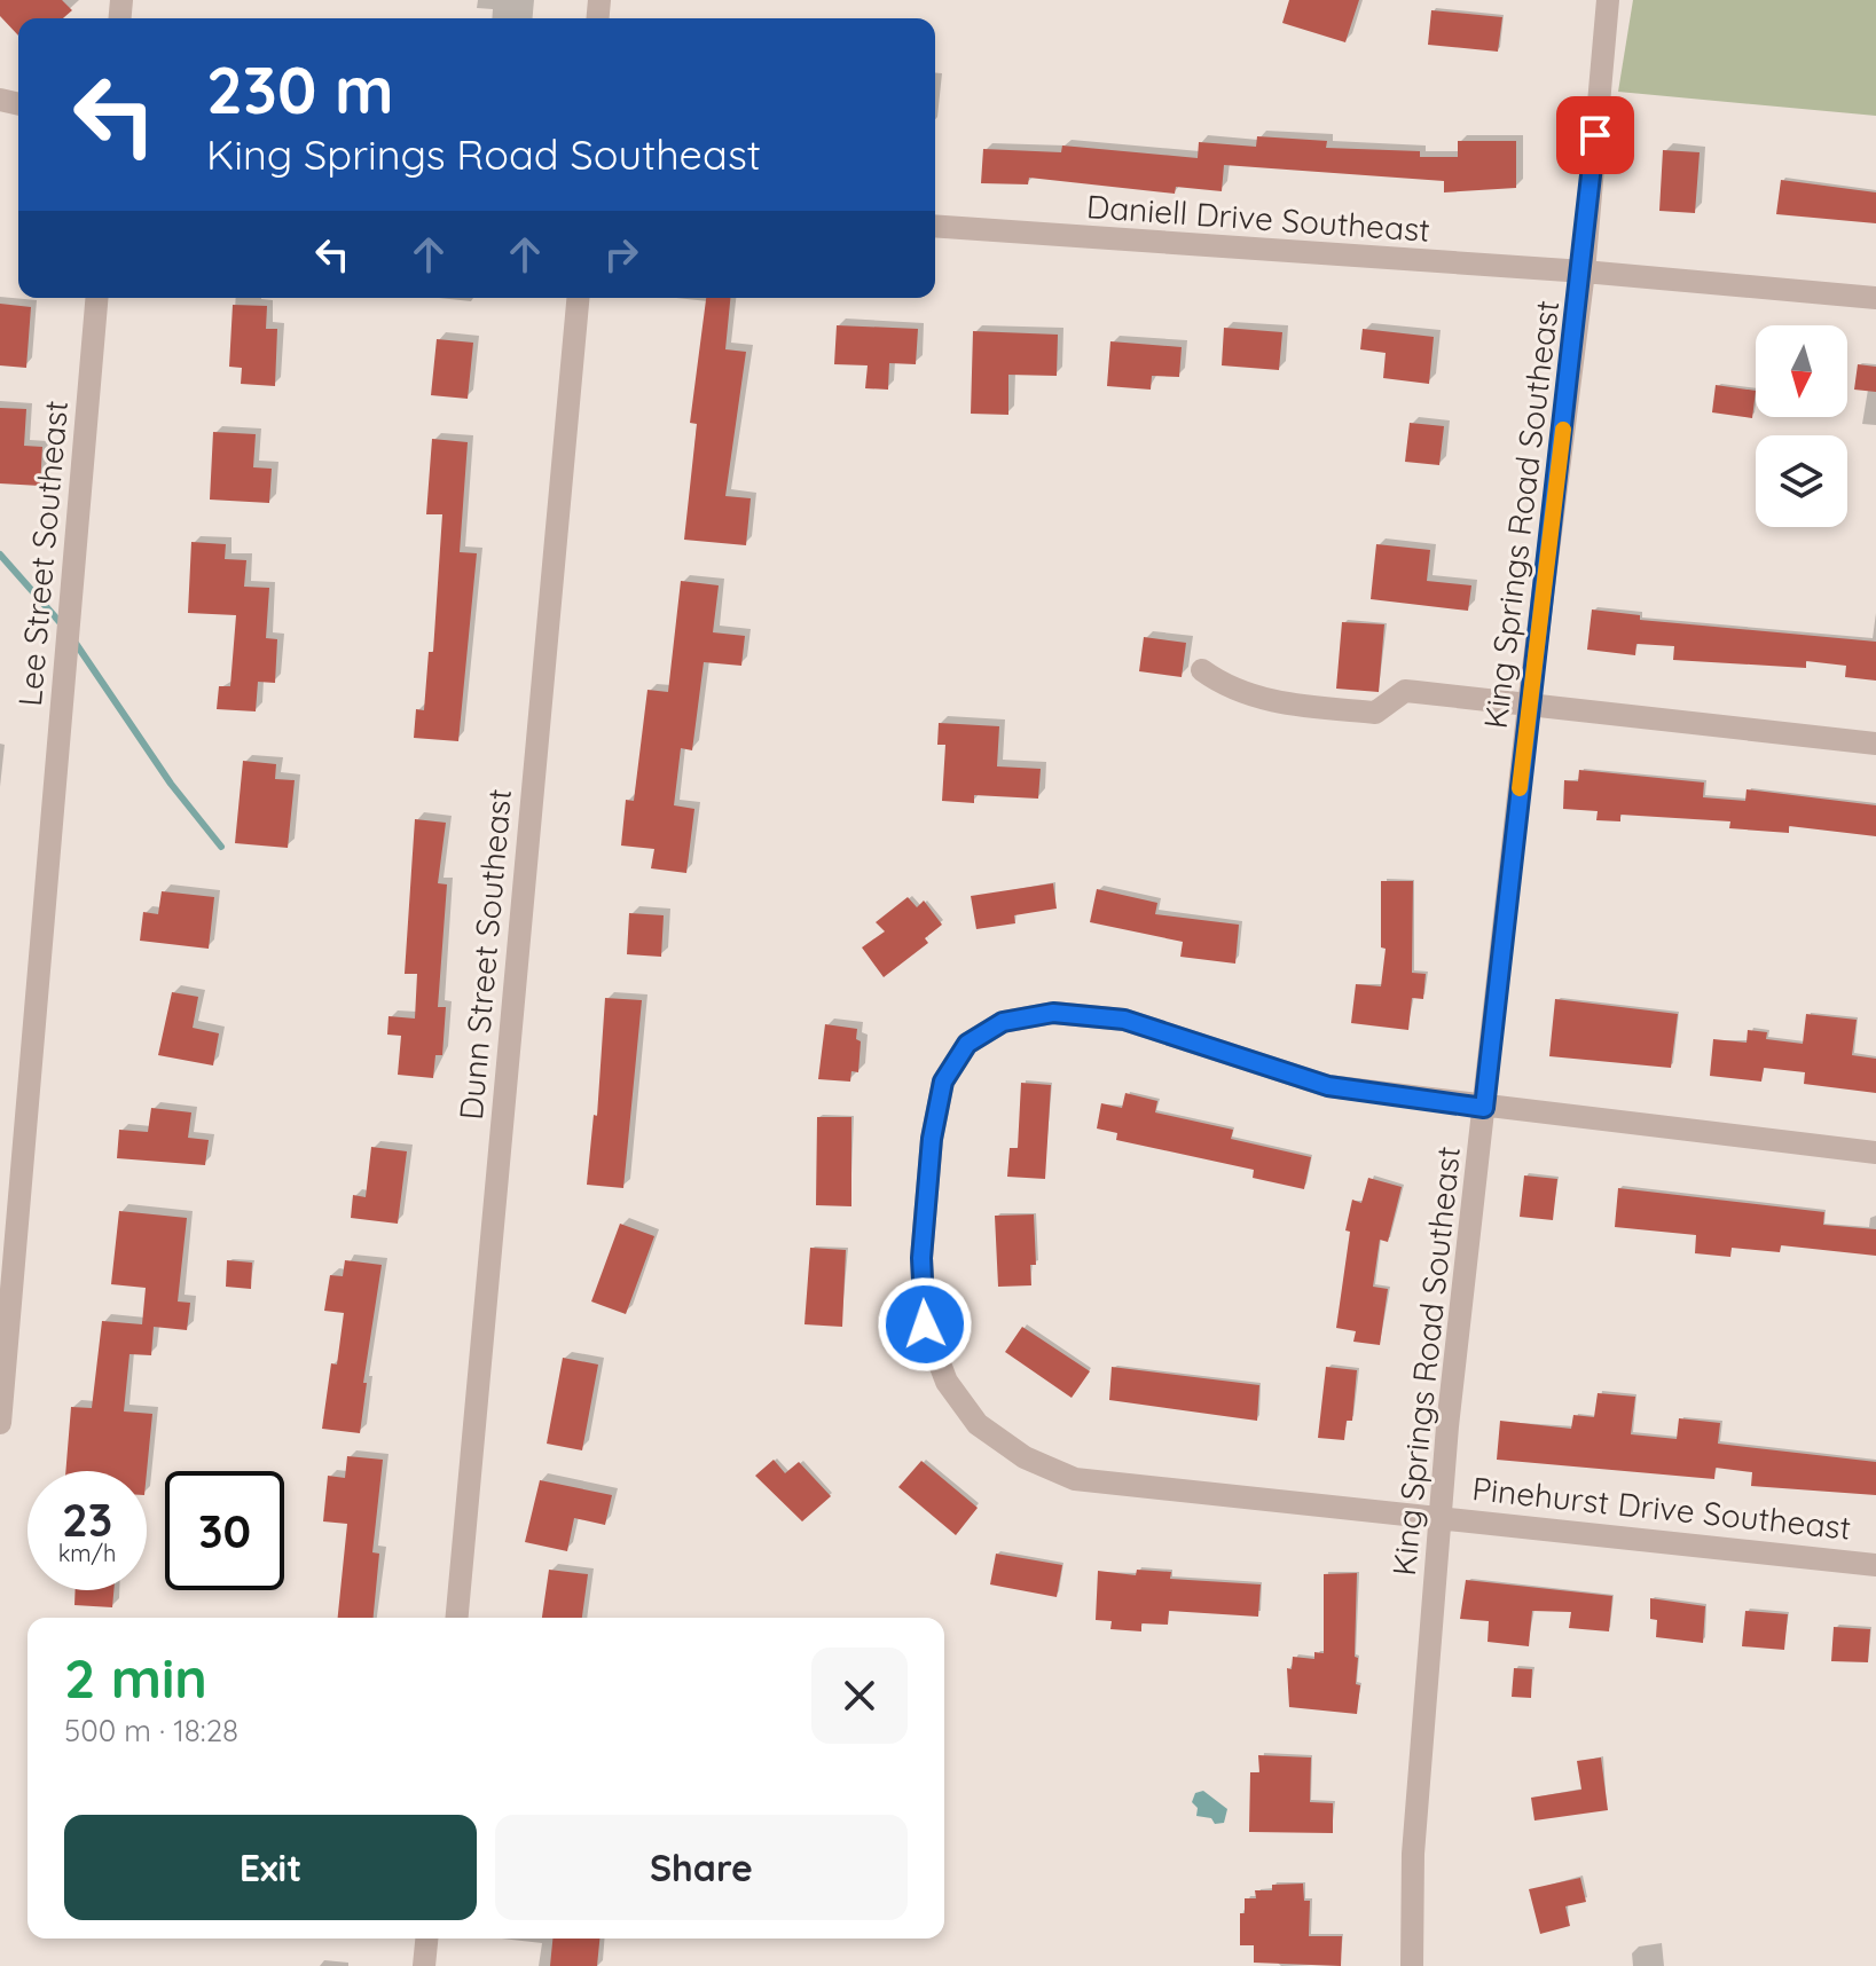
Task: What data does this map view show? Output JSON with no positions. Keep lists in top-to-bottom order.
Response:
{
  "streets": {
    "street": [
      "Daniell Drive Southeast",
      "King Springs Road Southeast",
      "Lee Street Southeast",
      "Dunn Street Southeast",
      "Pinehurst Drive Southeast"
    ]
  },
  "crossings": [
    ["Daniell Drive Southeast", "King Springs Road Southeast"],
    ["King Springs Road Southeast", "Pinehurst Drive Southeast"]
  ],
  "north": "bottom",
  "page": {
    "turn": ["230 m", "King Springs Road Southeast"],
    "speed": "23 km/h",
    "limit": "30",
    "heading": ["2 min", "500 m · 18:28"],
    "buttons": ["Exit", "Share"]
  }
}
